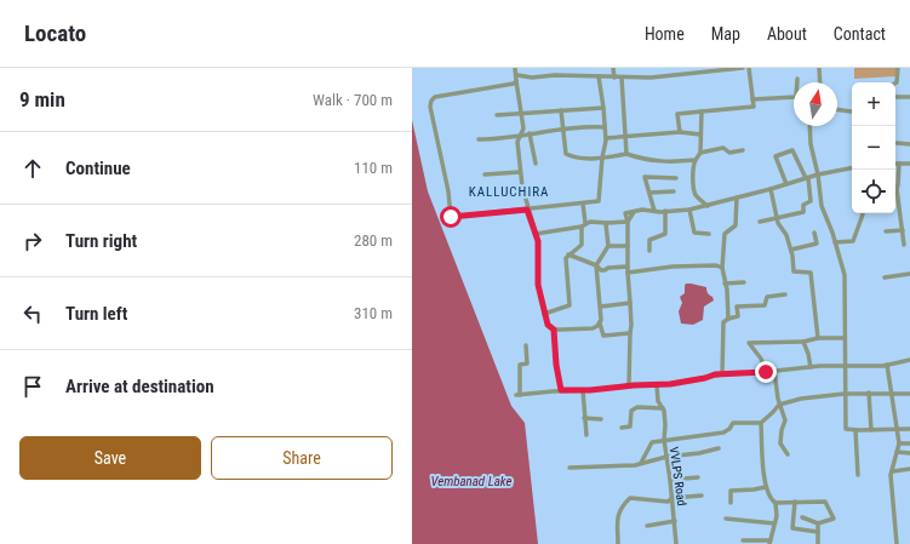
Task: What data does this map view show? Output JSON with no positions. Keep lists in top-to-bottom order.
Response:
{
  "streets": {
    "street": ["VVLPS Road"]
  },
  "districts": ["KALLUCHIRA"],
  "water": ["Vembanad Lake"],
  "north": "top",
  "page": {
    "header": "Locato",
    "nav": [
      "Home",
      "Map",
      "About",
      "Contact"
    ],
    "heading": ["9 min", "Walk · 700 m"],
    "map_buttons": ["+", "−"],
    "list": [
      ["Continue", "110 m"],
      ["Turn right", "280 m"],
      ["Turn left", "310 m"],
      "Arrive at destination"
    ],
    "buttons": ["Save", "Share"]
  }
}
